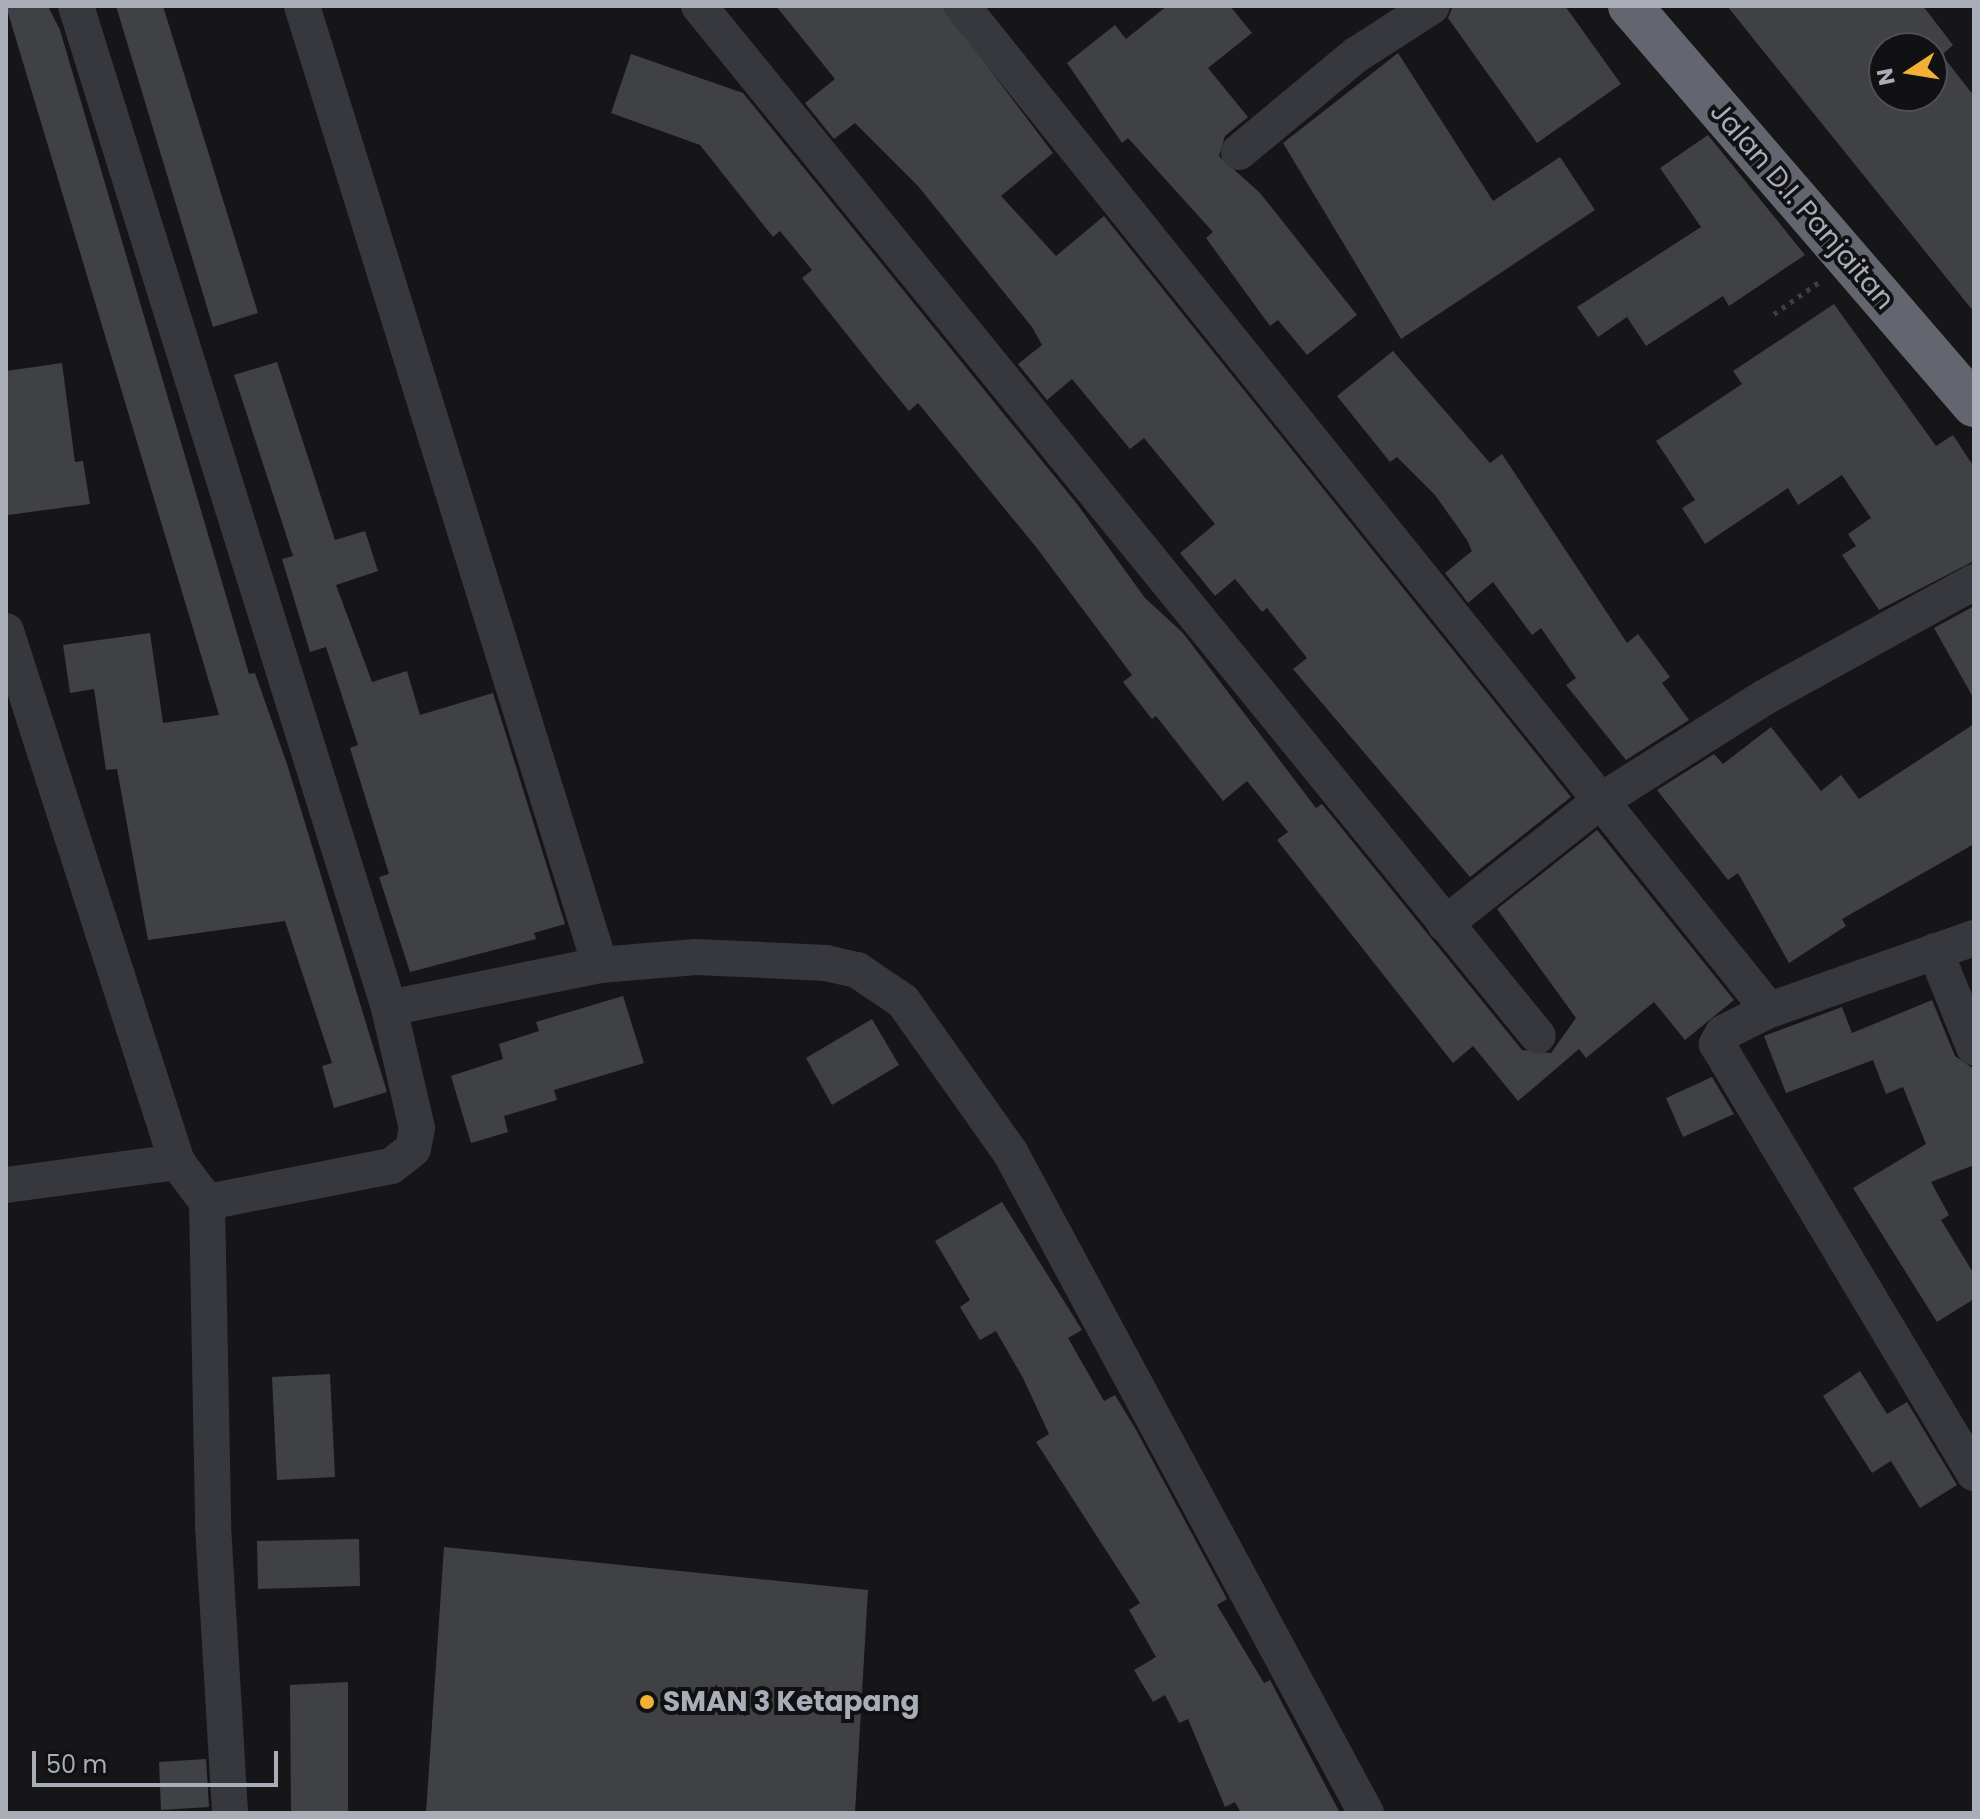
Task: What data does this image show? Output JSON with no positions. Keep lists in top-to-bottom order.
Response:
{
  "streets": {
    "highway": ["Jalan D.I. Panjaitan"]
  },
  "places": ["SMAN 3 Ketapang"],
  "scale_bar": "50 m",
  "north": "left"
}
